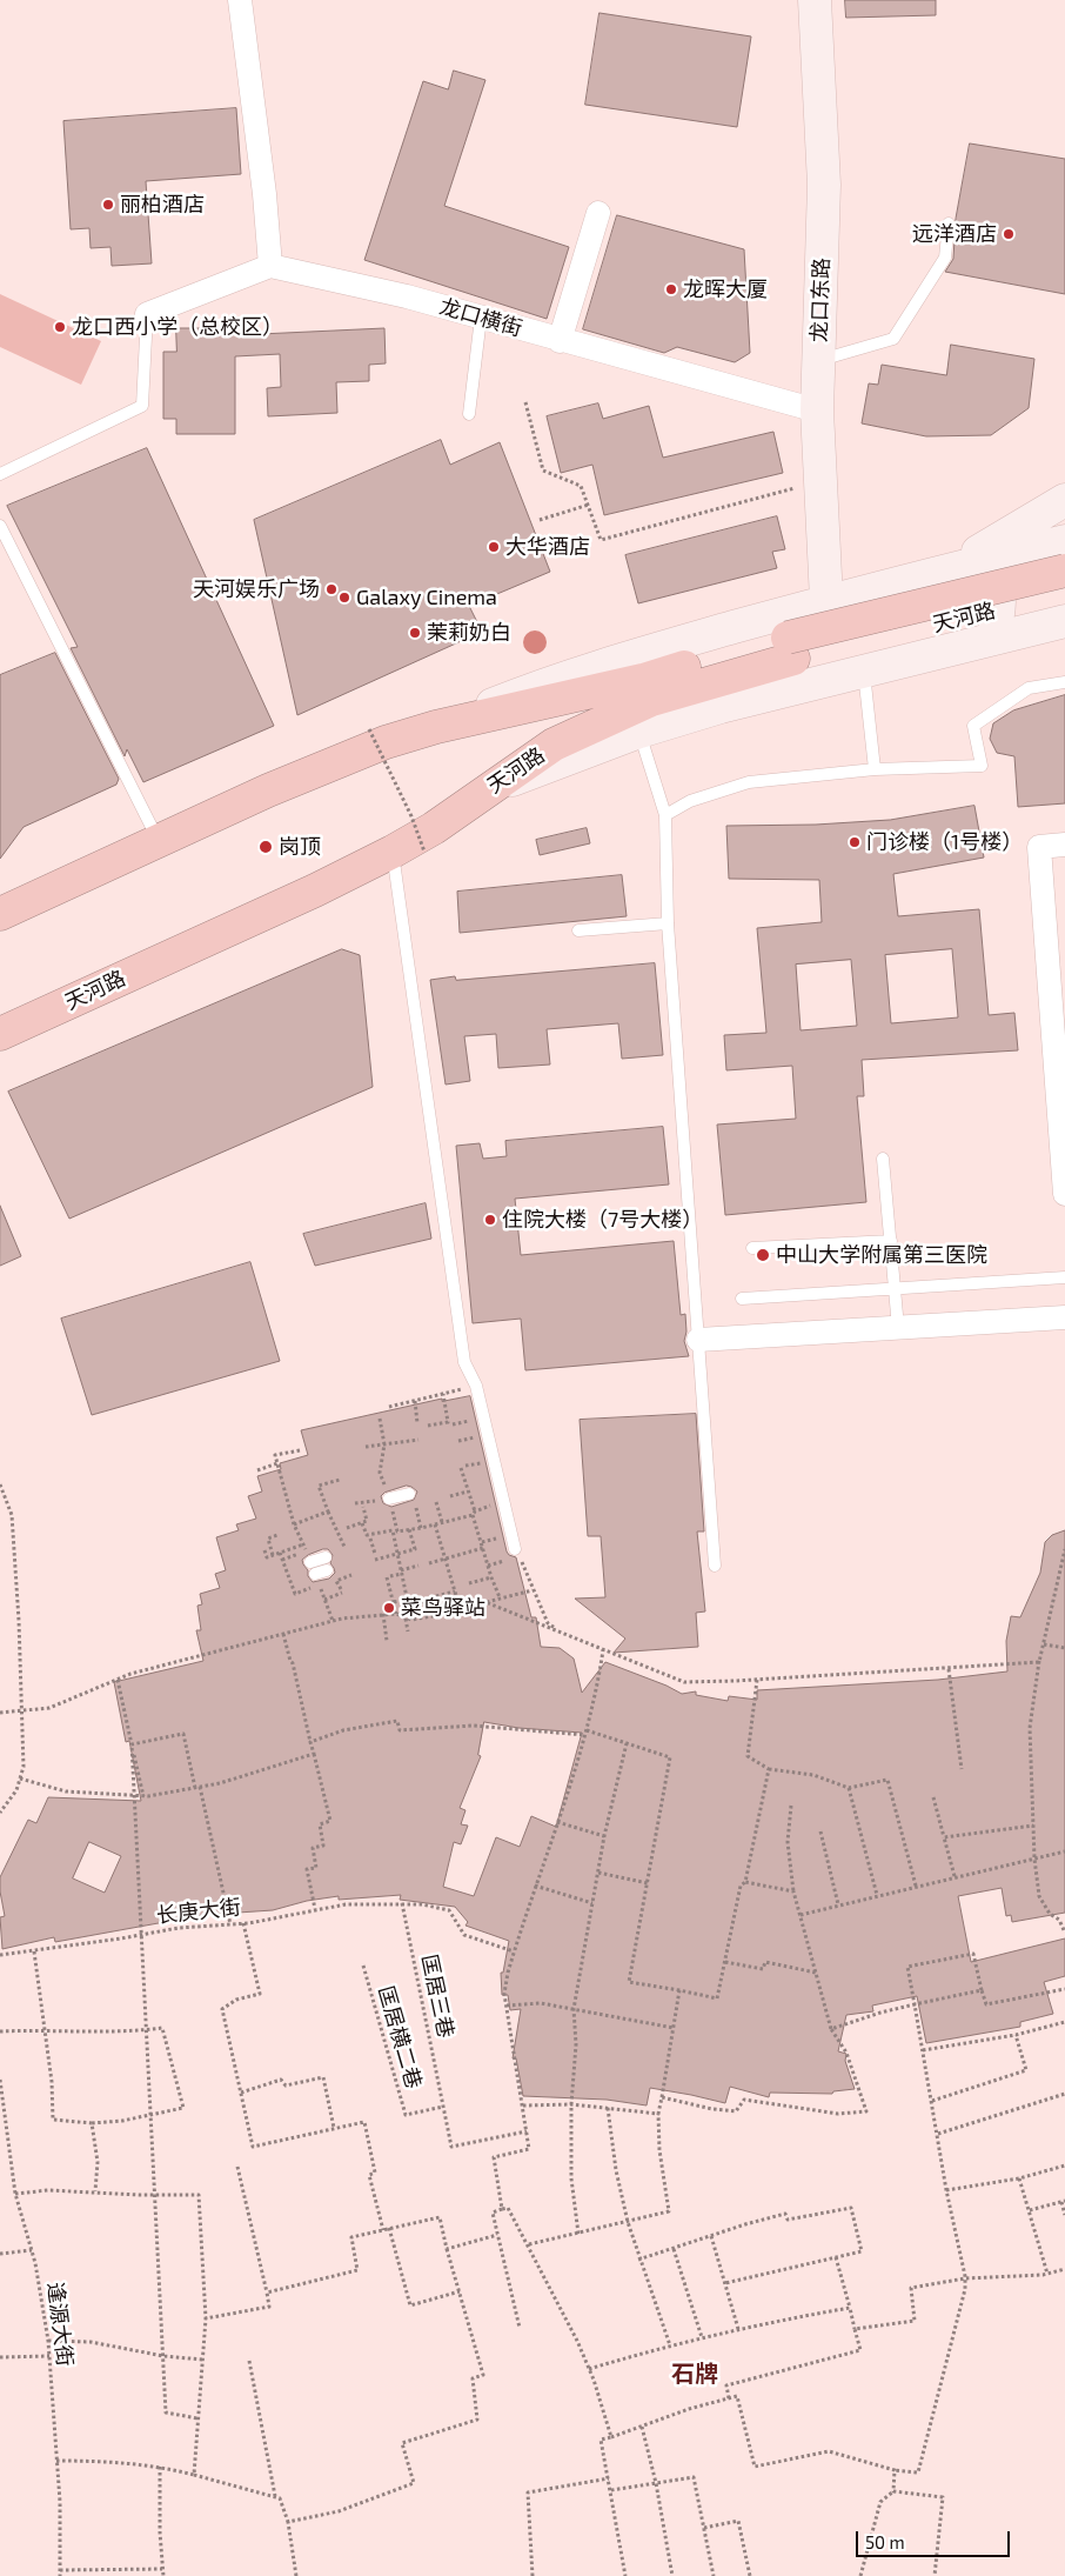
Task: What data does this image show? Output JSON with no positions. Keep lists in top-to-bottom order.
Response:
{
  "streets": {
    "highway": ["天河路"],
    "main road": ["龙口东路"],
    "street": ["龙口横街"],
    "path": [
      "长庚大街",
      "匡居三巷",
      "匡居横二巷",
      "逢源大街"
    ]
  },
  "crossings": [
    ["龙口东路", "龙口横街"],
    ["长庚大街", "匡居三巷"],
    ["匡居三巷", "匡居横二巷"]
  ],
  "districts": ["石牌"],
  "places": [
    "丽柏酒店",
    "远洋酒店",
    "龙晖大厦",
    "龙口西小学（总校区）",
    "大华酒店",
    "天河娱乐广场",
    "Galaxy Cinema",
    "茉莉奶白",
    "门诊楼（1号楼）",
    "岗顶",
    "住院大楼（7号大楼）",
    "中山大学附属第三医院",
    "菜鸟驿站"
  ],
  "scale_bar": "50 m"
}
